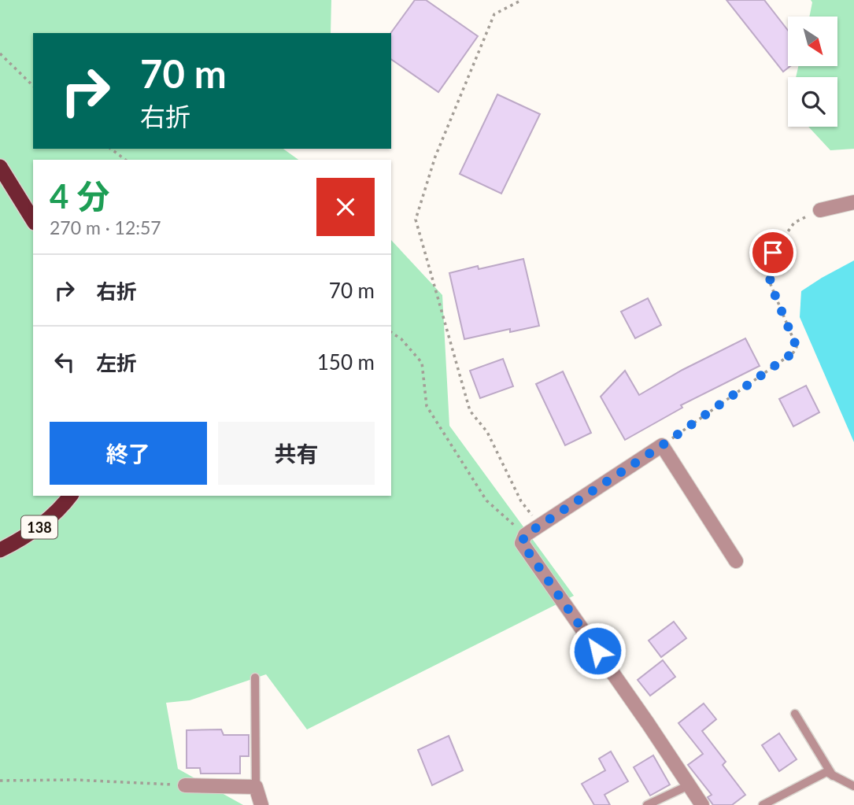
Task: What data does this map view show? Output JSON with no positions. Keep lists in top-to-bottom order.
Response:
{
  "streets": {
    "highway": ["138"]
  },
  "north": "bottom right",
  "page": {
    "turn": ["70 m", "右折"],
    "heading": ["4 分", "270 m · 12:57"],
    "list": [
      {
        "name": "右折",
        "value": "70 m"
      },
      {
        "name": "左折",
        "value": "150 m"
      }
    ],
    "buttons": ["終了", "共有"]
  }
}
